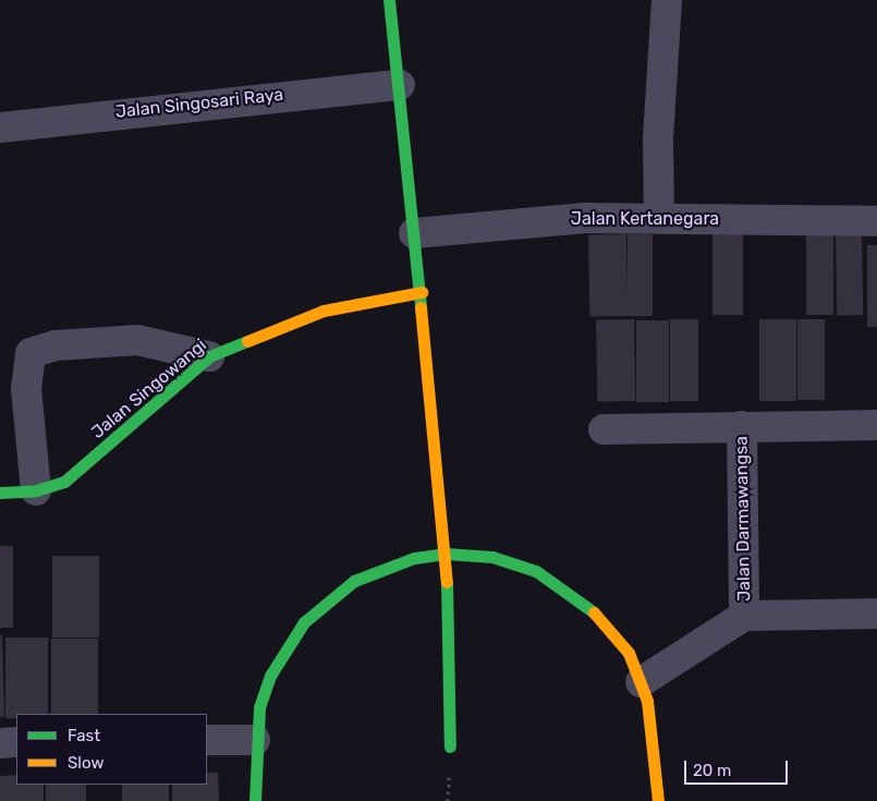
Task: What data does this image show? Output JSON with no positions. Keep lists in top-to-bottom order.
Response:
{
  "streets": {
    "street": [
      "Jalan Singosari Raya",
      "Jalan Kertanegara",
      "Jalan Singowangi",
      "Jalan Darmawangsa"
    ]
  },
  "legend": ["Fast", "Slow"],
  "scale_bar": "20 m"
}
